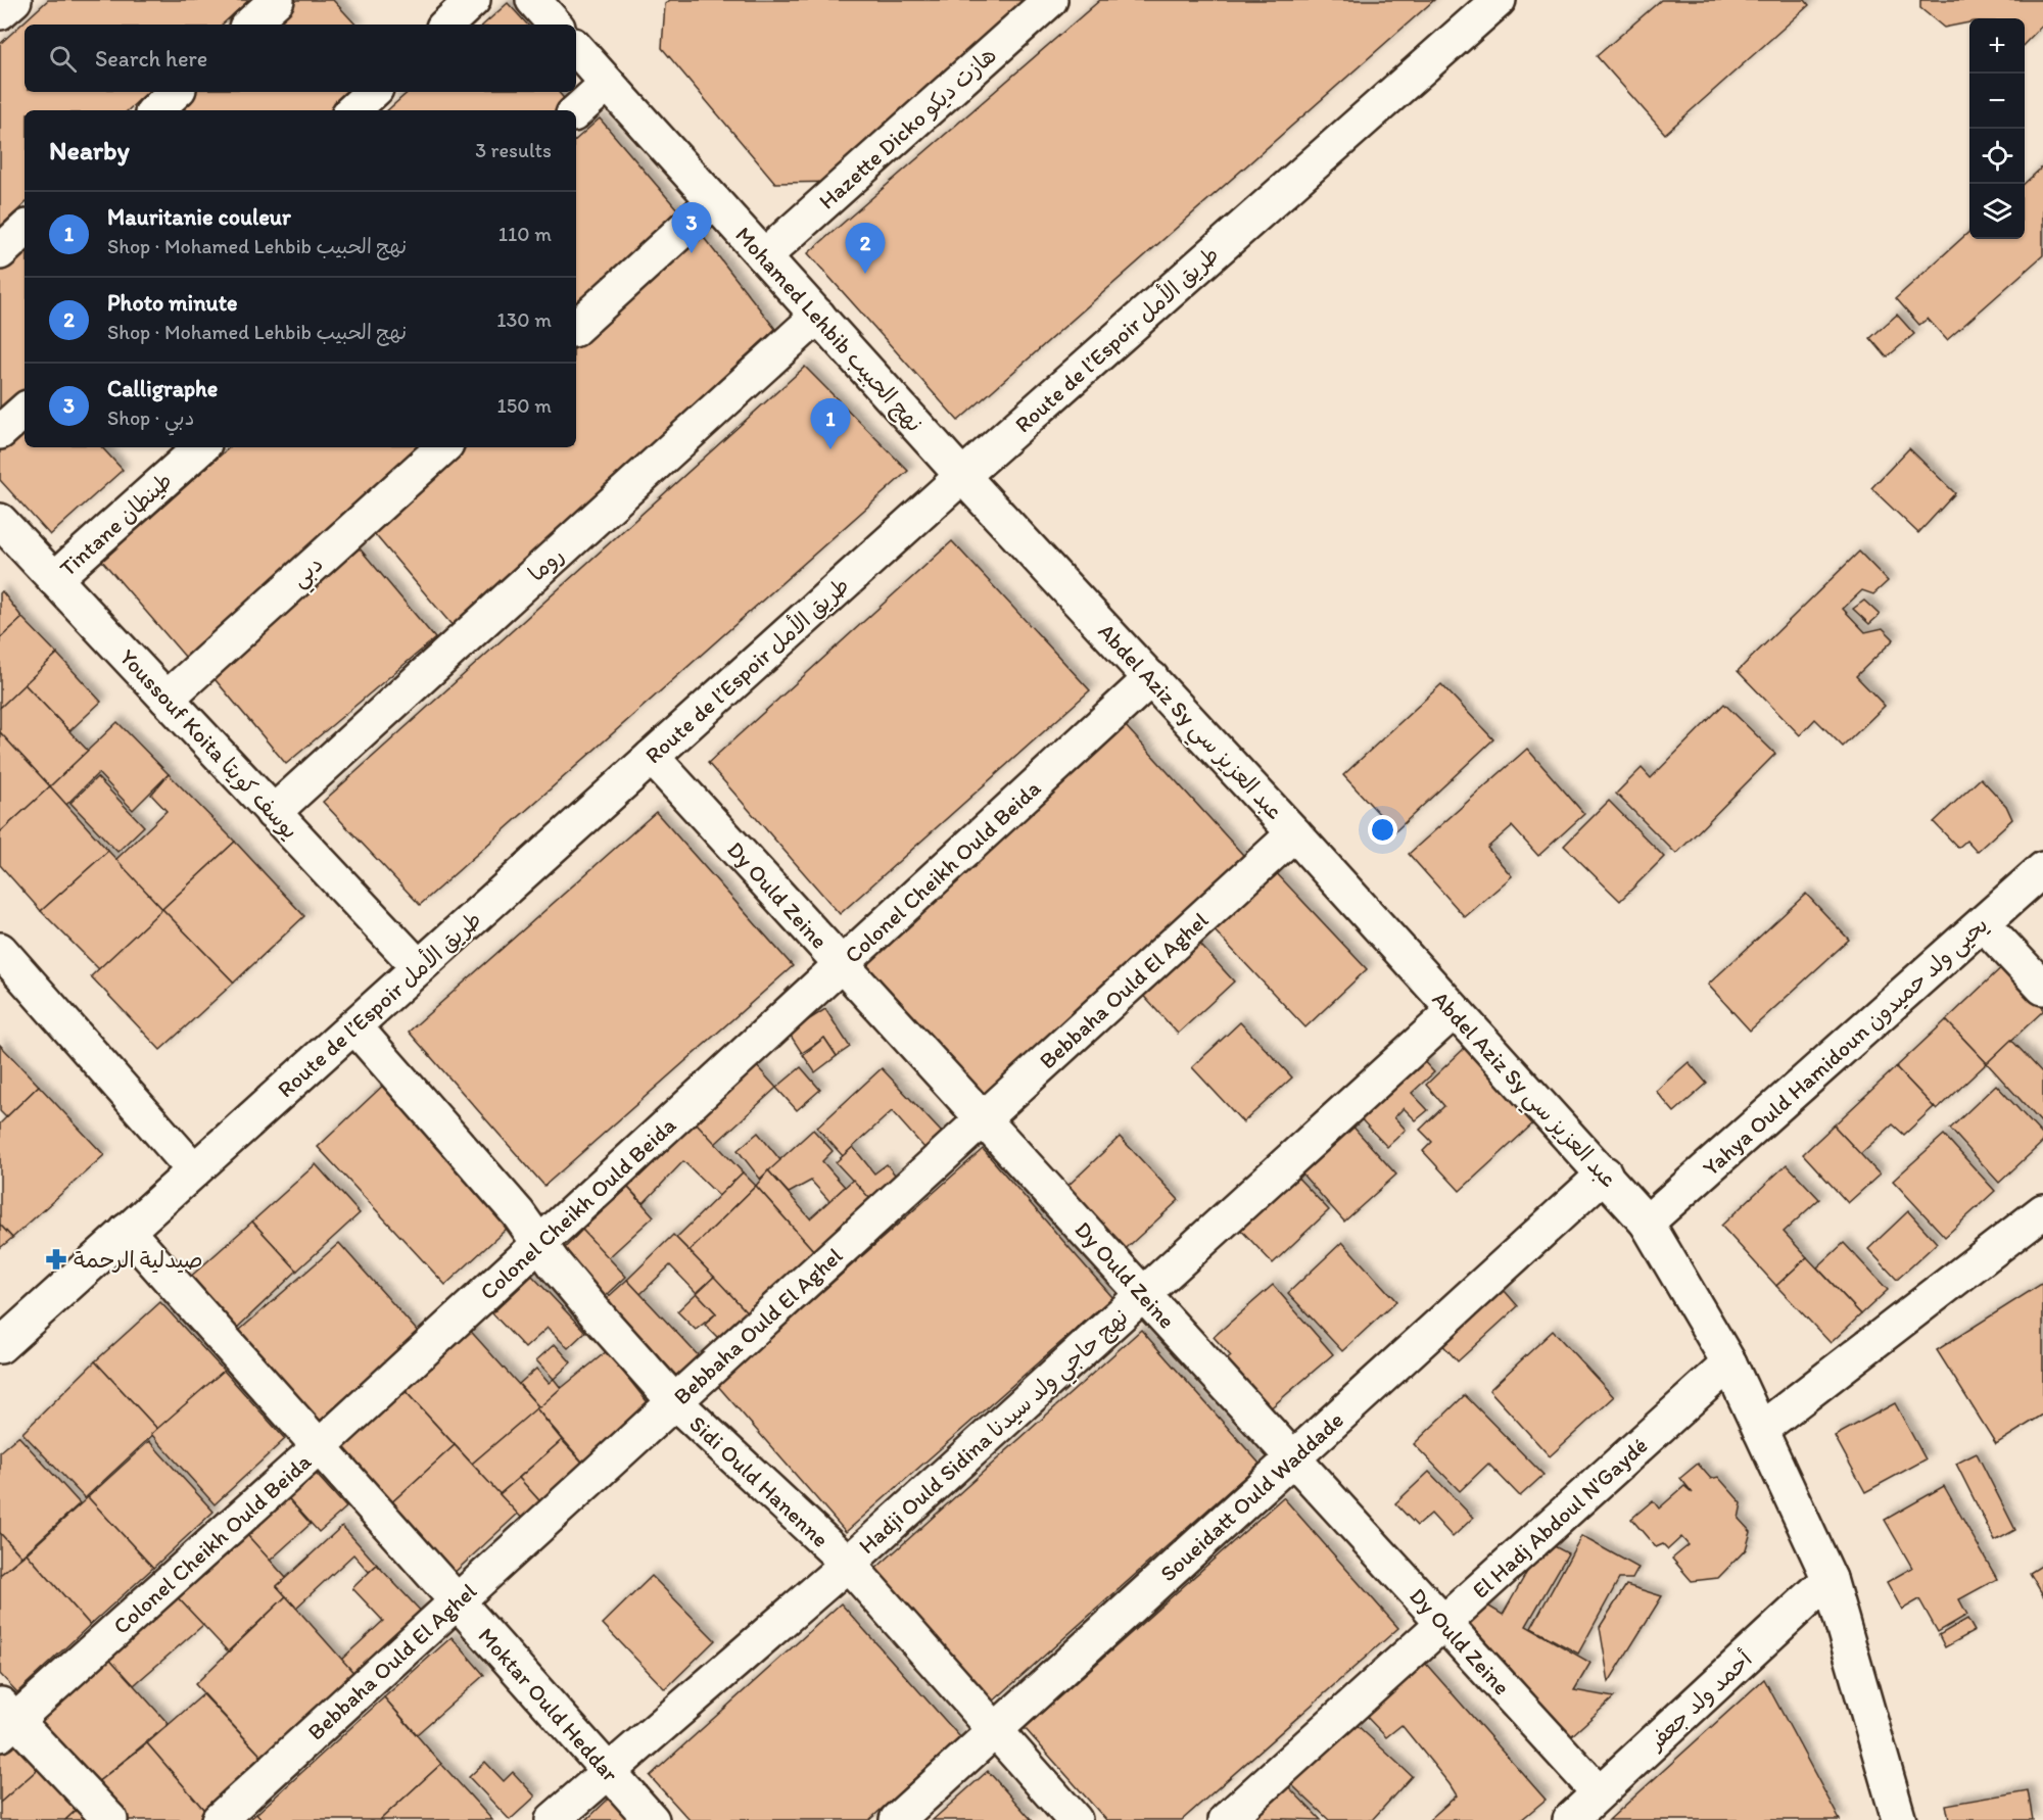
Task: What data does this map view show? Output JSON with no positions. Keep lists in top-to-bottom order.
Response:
{
  "streets": {
    "street": [
      "Hazette Dicko هازت ديكو",
      "Mohamed Lehbib نهج الحبيب",
      "Route de l’Espoir طريق الأمل",
      "Tintane طينطان",
      "روما",
      "دبي",
      "Abdel Aziz Sy عبد العزيز سي",
      "Youssouf Koita يوسف كويتا",
      "Colonel Cheikh Ould Beida",
      "Dy Ould Zeine",
      "Bebbaha Ould El Aghel",
      "Yahya Ould Hamidoun يحيى ولد حميدون",
      "Hadji Ould Sidina نهج حاجي ولد سيدنا",
      "Sidi Ould Hanenne",
      "Soueidatt Ould Waddade",
      "El Hadj Abdoul N'Gaydé",
      "أحمد ولد جعفر",
      "Moktar Ould Heddar"
    ]
  },
  "crossings": [
    ["Hazette Dicko هازت ديكو", "Mohamed Lehbib نهج الحبيب"],
    ["Mohamed Lehbib نهج الحبيب", "Route de l’Espoir طريق الأمل"],
    ["Mohamed Lehbib نهج الحبيب", "روما"],
    ["Mohamed Lehbib نهج الحبيب", "Abdel Aziz Sy عبد العزيز سي"],
    ["Route de l’Espoir طريق الأمل", "Abdel Aziz Sy عبد العزيز سي"],
    ["Route de l’Espoir طريق الأمل", "Youssouf Koita يوسف كويتا"],
    ["Route de l’Espoir طريق الأمل", "Dy Ould Zeine"],
    ["Route de l’Espoir طريق الأمل", "Sidi Ould Hanenne"],
    ["Route de l’Espoir طريق الأمل", "Moktar Ould Heddar"],
    ["Tintane طينطان", "Youssouf Koita يوسف كويتا"],
    ["روما", "Youssouf Koita يوسف كويتا"],
    ["دبي", "Youssouf Koita يوسف كويتا"],
    ["Abdel Aziz Sy عبد العزيز سي", "Colonel Cheikh Ould Beida"],
    ["Abdel Aziz Sy عبد العزيز سي", "Bebbaha Ould El Aghel"],
    ["Abdel Aziz Sy عبد العزيز سي", "Yahya Ould Hamidoun يحيى ولد حميدون"],
    ["Abdel Aziz Sy عبد العزيز سي", "Hadji Ould Sidina نهج حاجي ولد سيدنا"],
    ["Abdel Aziz Sy عبد العزيز سي", "Soueidatt Ould Waddade"],
    ["Abdel Aziz Sy عبد العزيز سي", "El Hadj Abdoul N'Gaydé"],
    ["Abdel Aziz Sy عبد العزيز سي", "أحمد ولد جعفر"],
    ["Colonel Cheikh Ould Beida", "Dy Ould Zeine"],
    ["Colonel Cheikh Ould Beida", "Sidi Ould Hanenne"],
    ["Colonel Cheikh Ould Beida", "Moktar Ould Heddar"],
    ["Dy Ould Zeine", "Bebbaha Ould El Aghel"],
    ["Dy Ould Zeine", "Hadji Ould Sidina نهج حاجي ولد سيدنا"],
    ["Dy Ould Zeine", "Soueidatt Ould Waddade"],
    ["Dy Ould Zeine", "El Hadj Abdoul N'Gaydé"],
    ["Dy Ould Zeine", "أحمد ولد جعفر"],
    ["Bebbaha Ould El Aghel", "Sidi Ould Hanenne"],
    ["Bebbaha Ould El Aghel", "Moktar Ould Heddar"],
    ["Hadji Ould Sidina نهج حاجي ولد سيدنا", "Sidi Ould Hanenne"],
    ["Hadji Ould Sidina نهج حاجي ولد سيدنا", "Moktar Ould Heddar"],
    ["Sidi Ould Hanenne", "Soueidatt Ould Waddade"]
  ],
  "places": {
    "pharmacy": ["صيدلية الرحمة"]
  },
  "page": {
    "map_buttons": ["+", "−"],
    "search": "Search here",
    "heading": ["Nearby", "3 results"],
    "list": [
      {
        "mark": "1",
        "name": "Mauritanie couleur",
        "note": "Shop · Mohamed Lehbib نهج الحبيب",
        "value": "110 m"
      },
      {
        "mark": "2",
        "name": "Photo minute",
        "note": "Shop · Mohamed Lehbib نهج الحبيب",
        "value": "130 m"
      },
      {
        "mark": "3",
        "name": "Calligraphe",
        "note": "Shop · دبي",
        "value": "150 m"
      }
    ],
    "pins": ["3", "2", "1"]
  }
}
